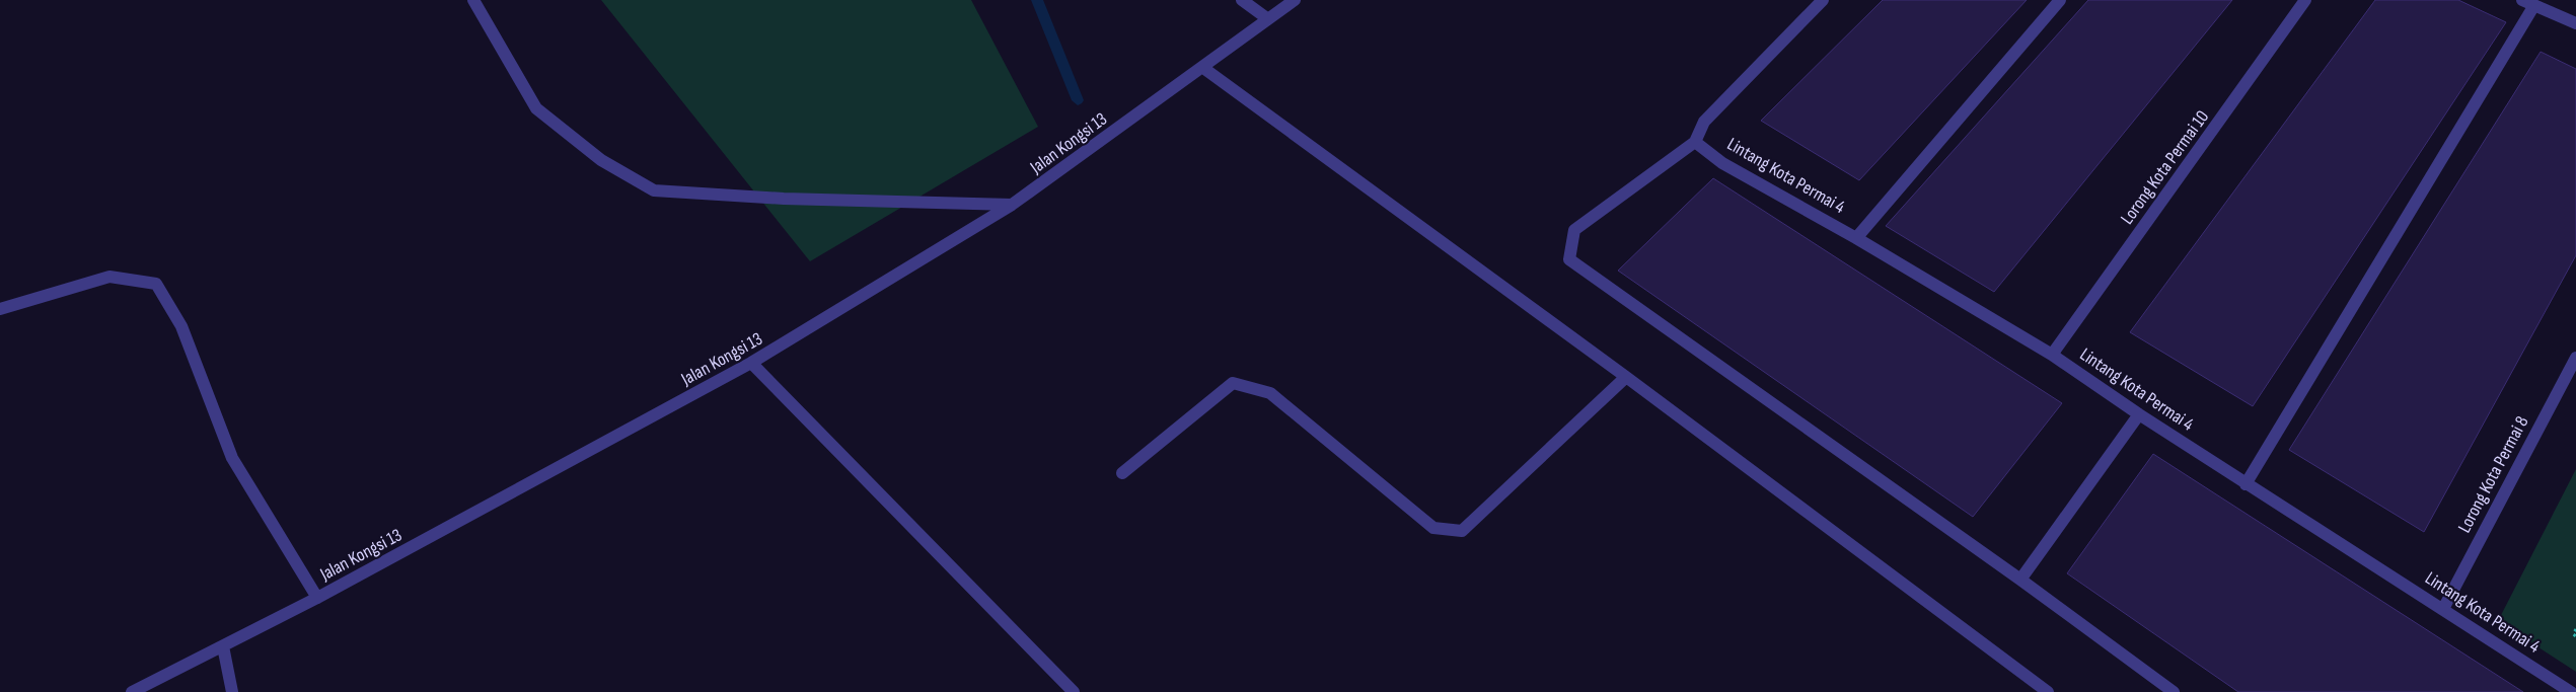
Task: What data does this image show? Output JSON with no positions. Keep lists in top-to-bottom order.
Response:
{
  "streets": {
    "street": [
      "Jalan Kongsi 13",
      "Lorong Kota Permai 10",
      "Lintang Kota Permai 4",
      "Lorong Kota Permai 8"
    ]
  },
  "crossings": [
    ["Lorong Kota Permai 10", "Lintang Kota Permai 4"],
    ["Lintang Kota Permai 4", "Lorong Kota Permai 8"]
  ]
}
